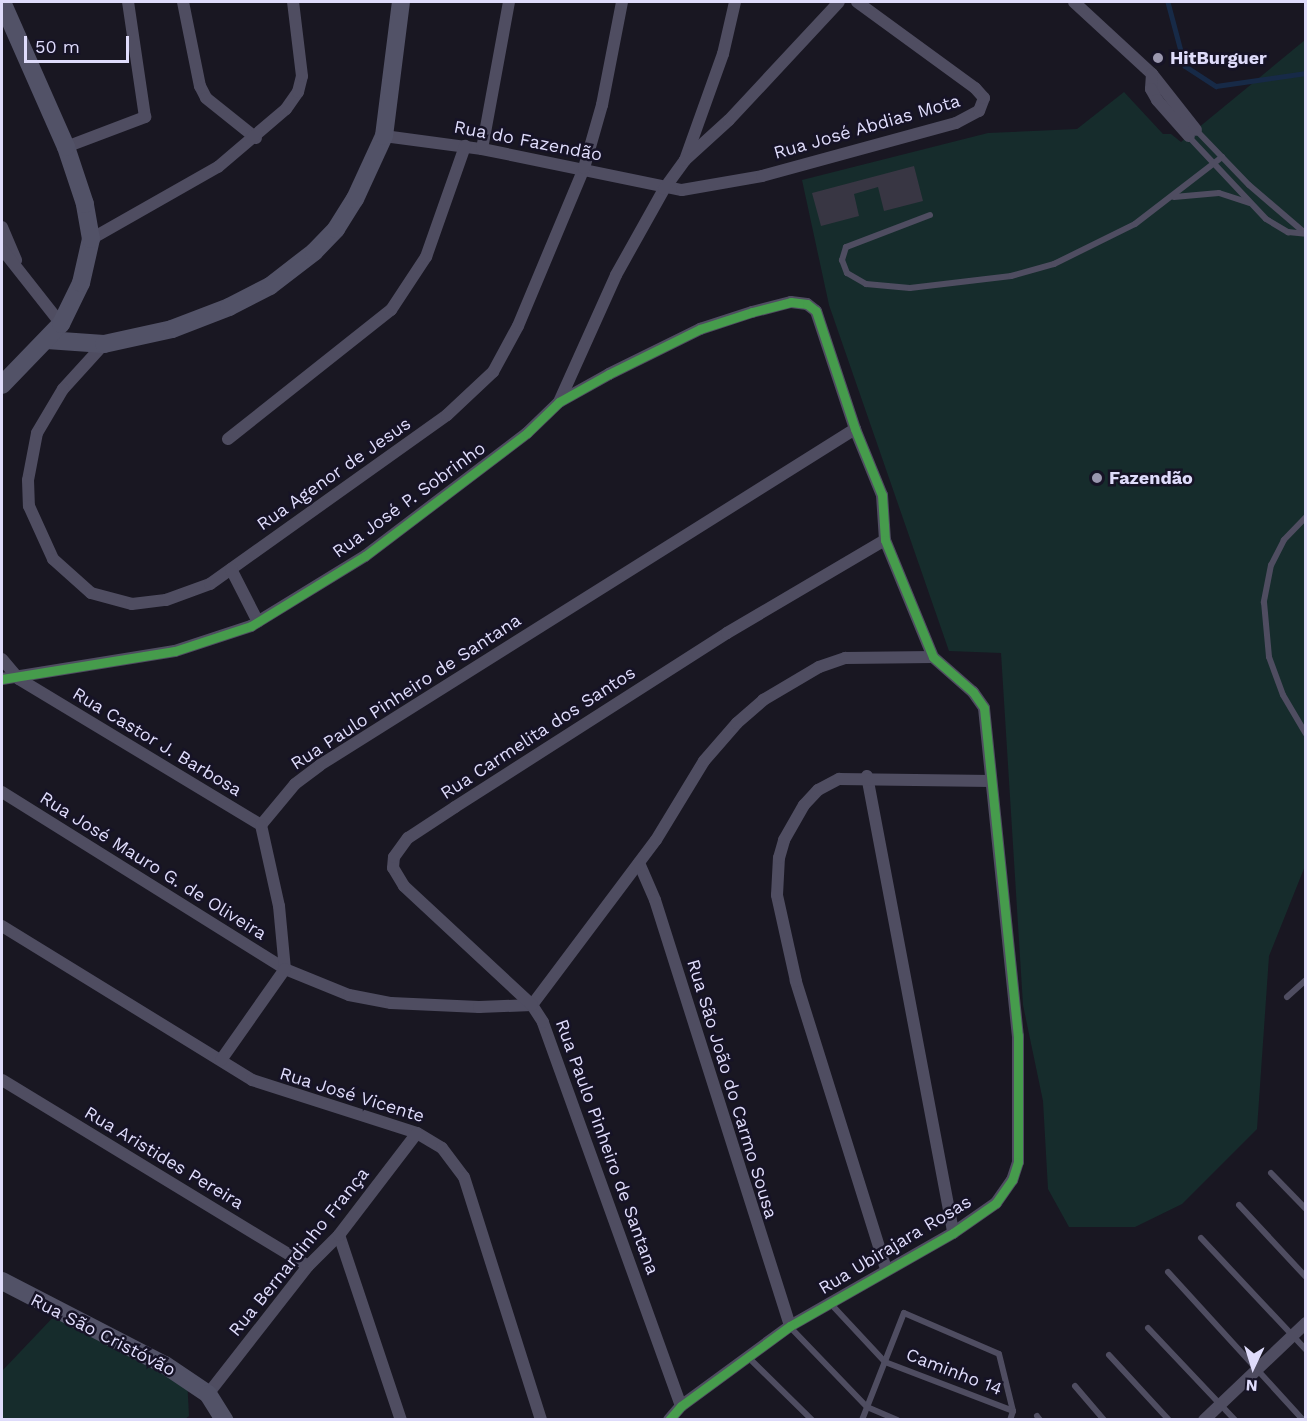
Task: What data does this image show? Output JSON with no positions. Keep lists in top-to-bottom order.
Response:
{
  "streets": {
    "main road": ["Rua São Cristóvão"],
    "street": [
      "Rua José Abdias Mota",
      "Rua do Fazendão",
      "Rua Agenor de Jesus",
      "Rua José P. Sobrinho",
      "Rua Paulo Pinheiro de Santana",
      "Rua Carmelita dos Santos",
      "Rua Castor J. Barbosa",
      "Rua José Mauro G. de Oliveira",
      "Rua São João do Carmo Sousa",
      "Rua José Vicente",
      "Rua Aristides Pereira",
      "Rua Ubirajara Rosas",
      "Rua Bernardinho França"
    ],
    "lane": ["Caminho 14"]
  },
  "crossings": [
    ["Rua José Abdias Mota", "Rua do Fazendão"],
    ["Rua do Fazendão", "Rua Agenor de Jesus"],
    ["Rua José P. Sobrinho", "Rua Paulo Pinheiro de Santana"],
    ["Rua José P. Sobrinho", "Rua Castor J. Barbosa"],
    ["Rua Paulo Pinheiro de Santana", "Rua Carmelita dos Santos"],
    ["Rua Paulo Pinheiro de Santana", "Rua Castor J. Barbosa"],
    ["Rua Paulo Pinheiro de Santana", "Rua José Mauro G. de Oliveira"],
    ["Rua Paulo Pinheiro de Santana", "Rua Ubirajara Rosas"],
    ["Rua São João do Carmo Sousa", "Rua Ubirajara Rosas"],
    ["Rua José Vicente", "Rua Bernardinho França"],
    ["Rua Aristides Pereira", "Rua Bernardinho França"],
    ["Rua Bernardinho França", "Rua São Cristóvão"]
  ],
  "places": ["HitBurguer", "Fazendão"],
  "scale_bar": "50 m",
  "north": "bottom"
}
